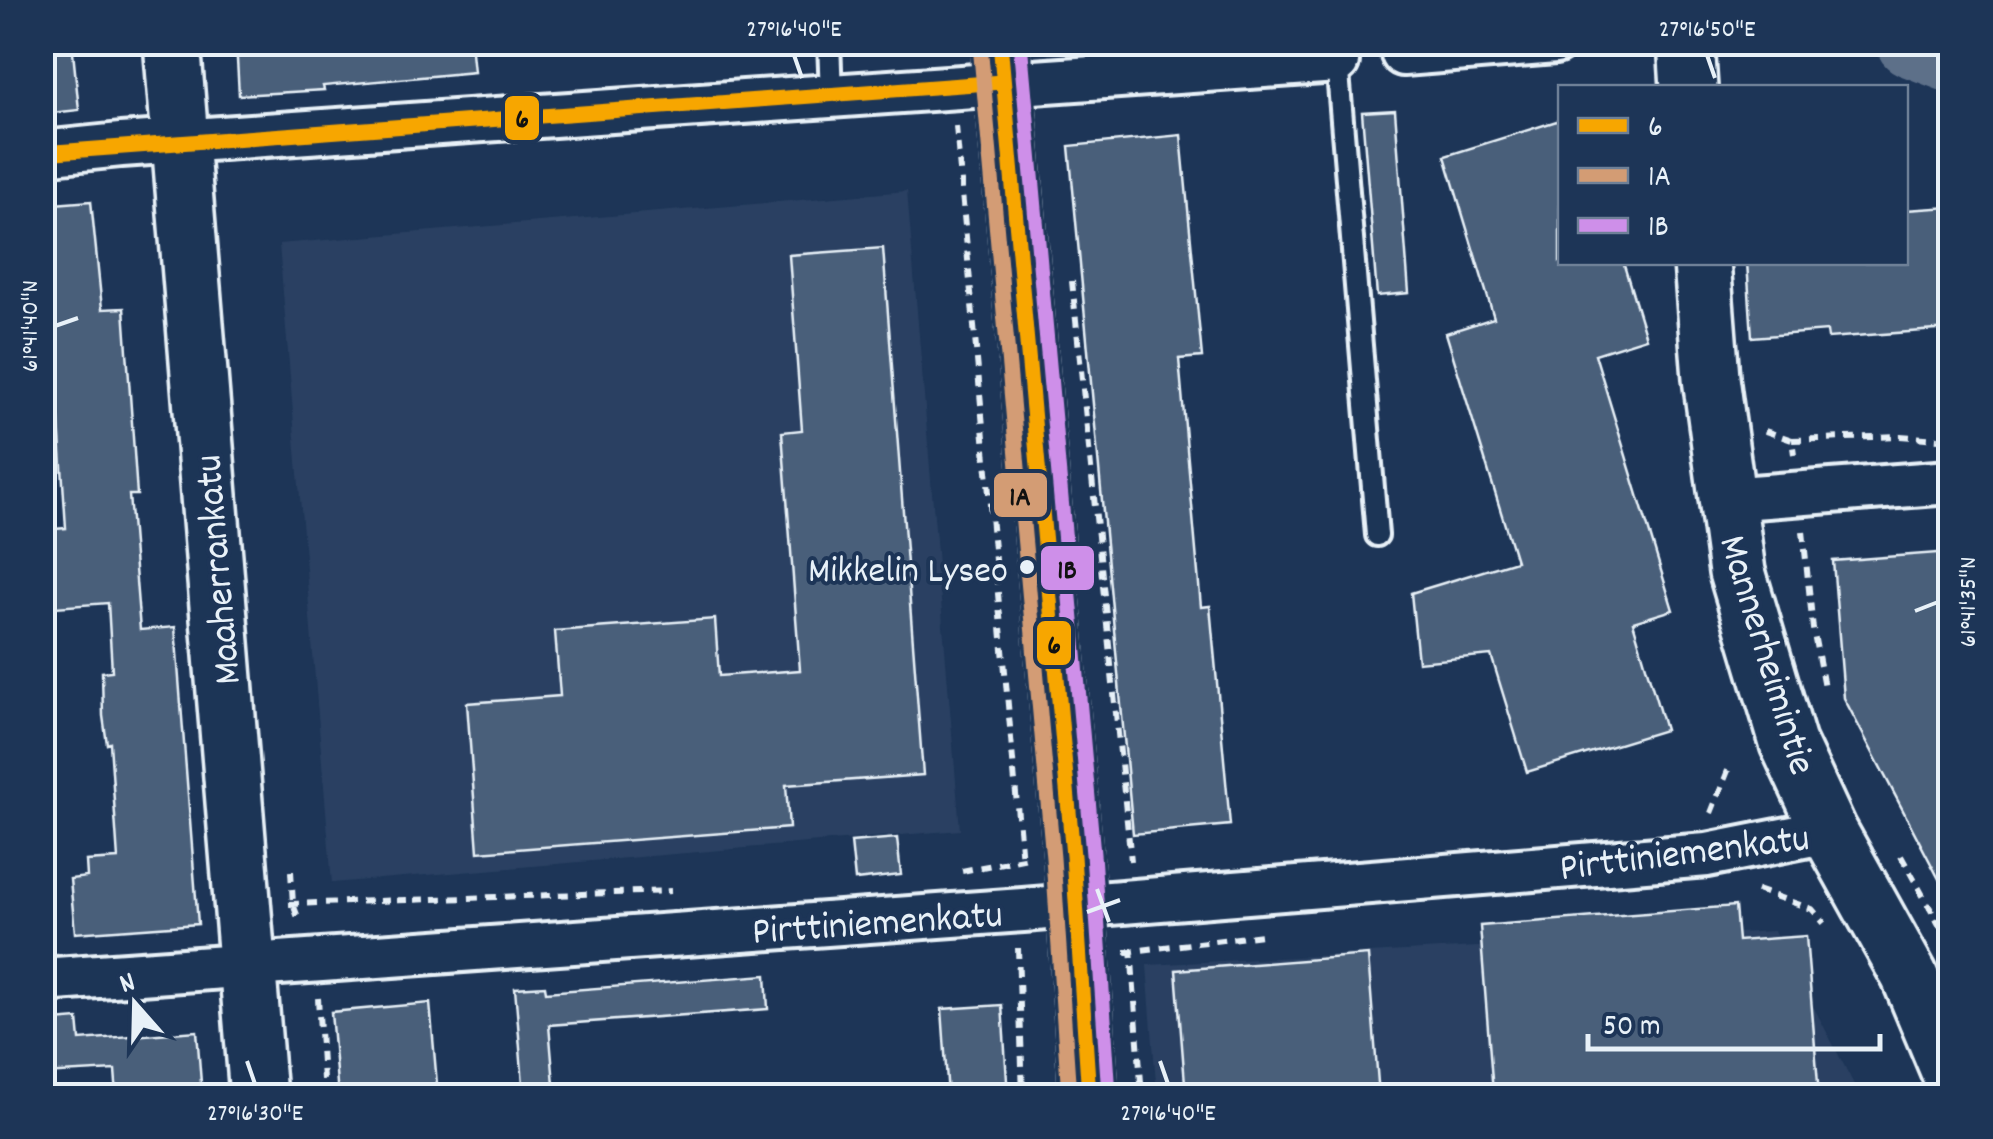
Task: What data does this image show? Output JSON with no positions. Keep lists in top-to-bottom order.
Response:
{
  "streets": {
    "street": ["Maaherrankatu", "Mannerheimintie", "Pirttiniemenkatu"]
  },
  "crossings": [
    ["Maaherrankatu", "Pirttiniemenkatu"],
    ["Mannerheimintie", "Pirttiniemenkatu"]
  ],
  "places": ["Mikkelin Lyseo"],
  "lines": ["transit line 6", "transit line 1B", "transit line 1A"],
  "legend": ["6", "1A", "1B"],
  "scale_bar": "50 m",
  "north": "top",
  "coordinates": [
    "27°16'40\"E",
    "27°16'50\"E",
    "61°41'40\"N",
    "61°41'35\"N",
    "27°16'30\"E"
  ]
}
